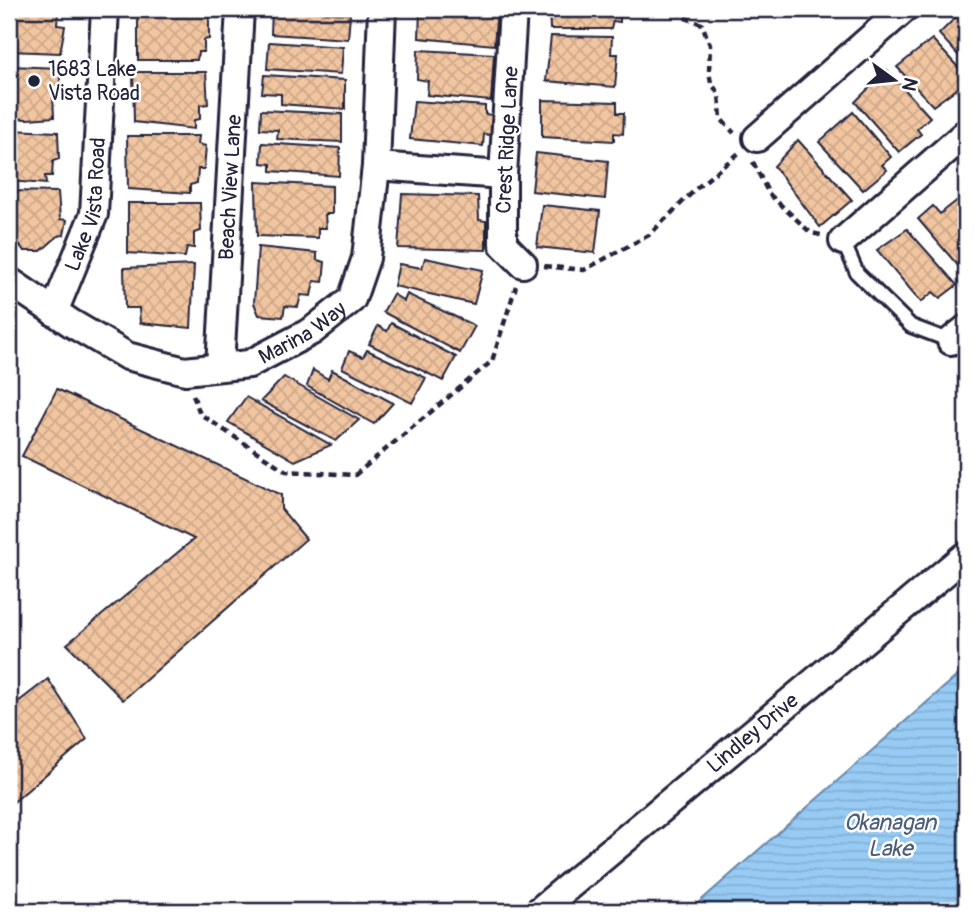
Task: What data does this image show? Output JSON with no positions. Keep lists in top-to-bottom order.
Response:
{
  "streets": {
    "street": [
      "Crest Ridge Lane",
      "Beach View Lane",
      "Lake Vista Road",
      "Marina Way",
      "Lindley Drive"
    ]
  },
  "crossings": [
    ["Beach View Lane", "Marina Way"],
    ["Lake Vista Road", "Marina Way"]
  ],
  "water": ["Okanagan Lake"],
  "places": ["1683 Lake Vista Road"],
  "north": "right"
}
